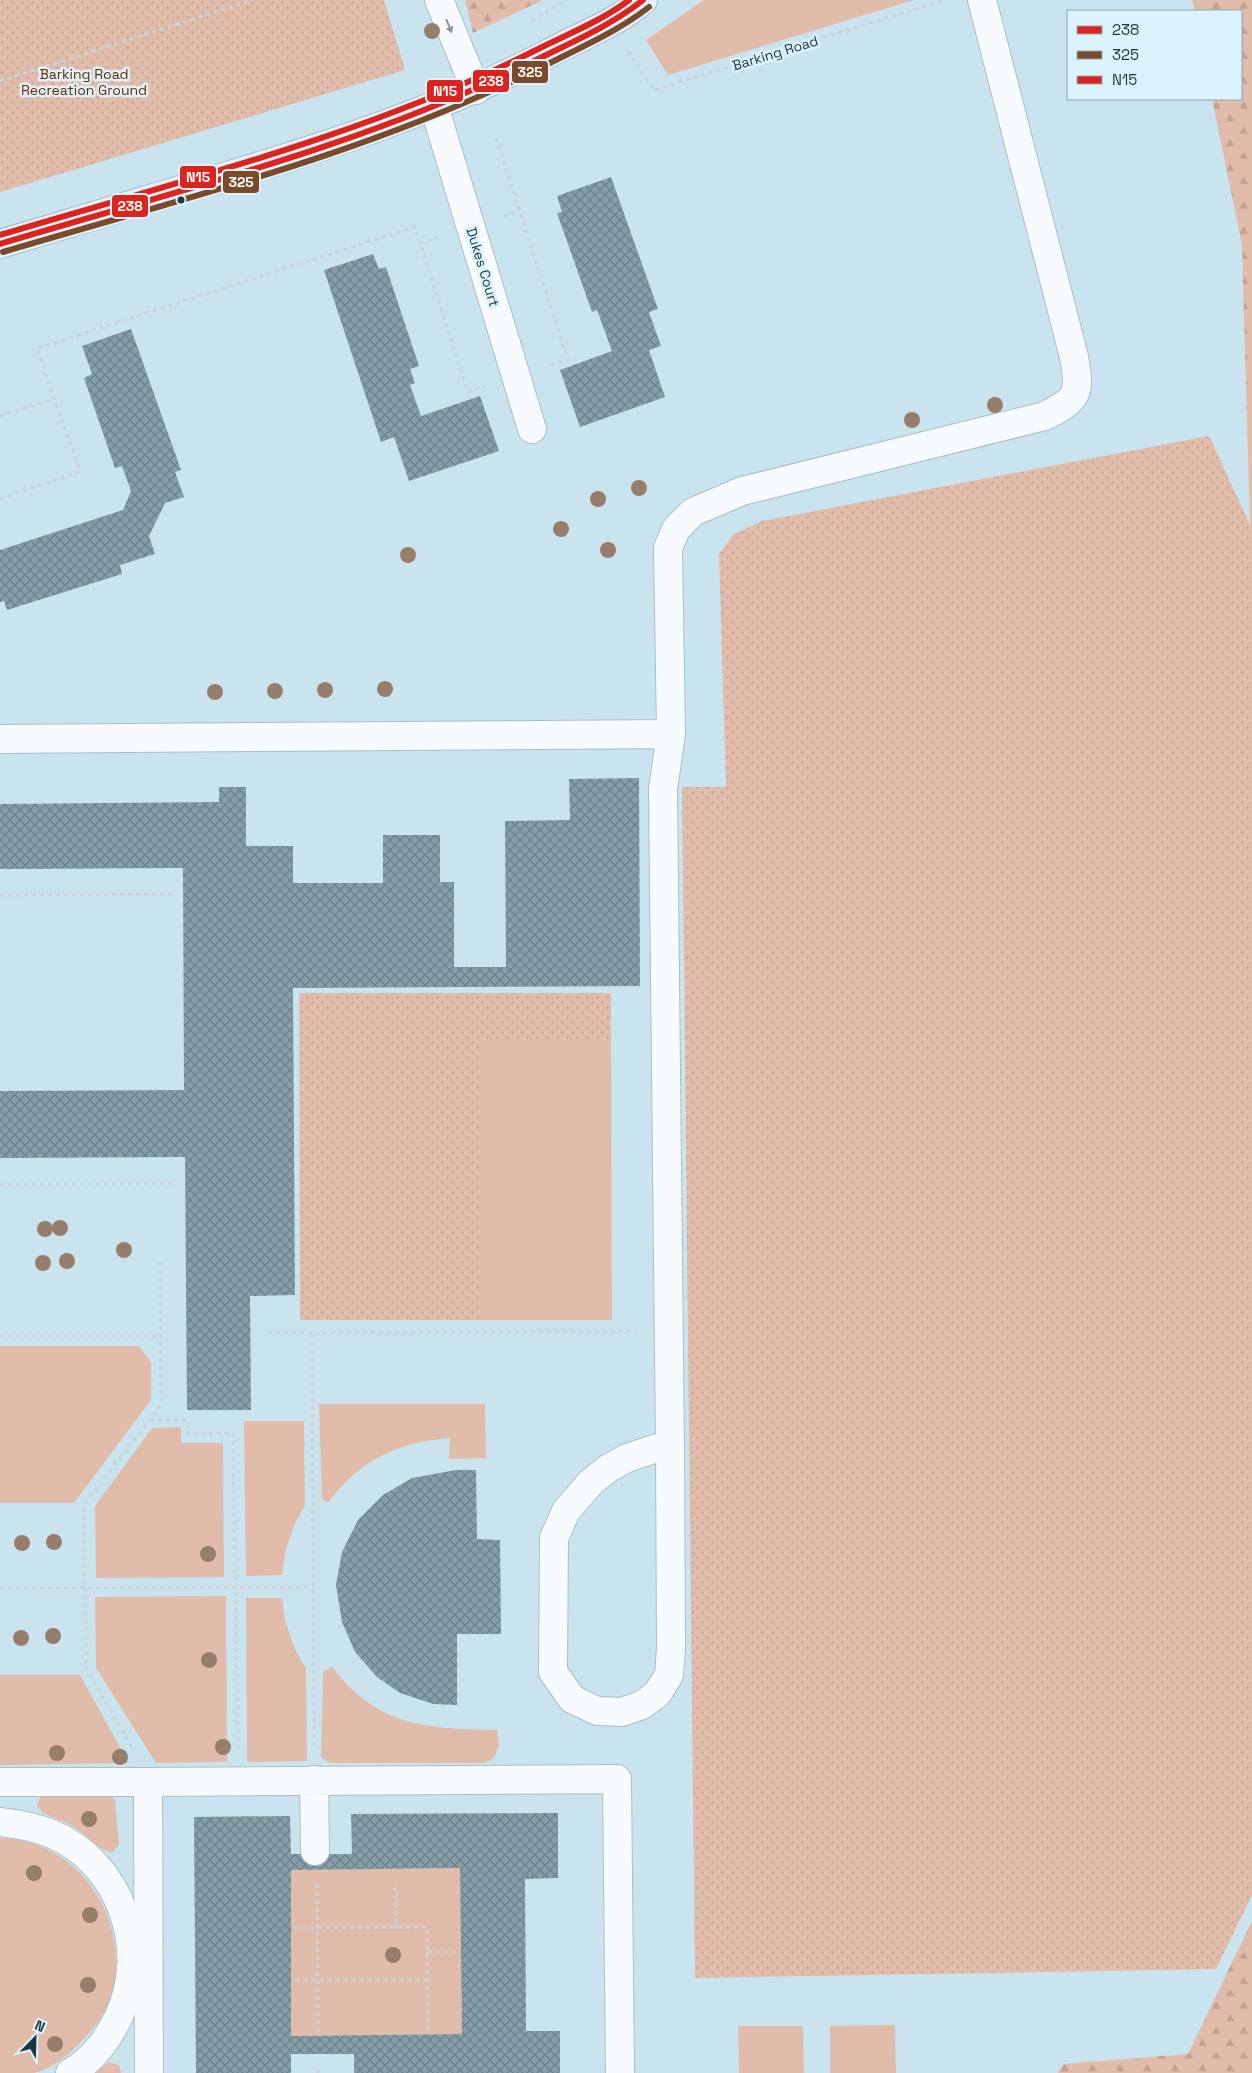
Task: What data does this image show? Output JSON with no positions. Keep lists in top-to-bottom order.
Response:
{
  "streets": {
    "street": ["Dukes Court"],
    "path": ["Barking Road"]
  },
  "parks": ["Barking Road Recreation Ground"],
  "lines": ["transit line 238", "transit line N15", "transit line 325"],
  "legend": ["238", "325", "N15"],
  "north": "top right"
}
